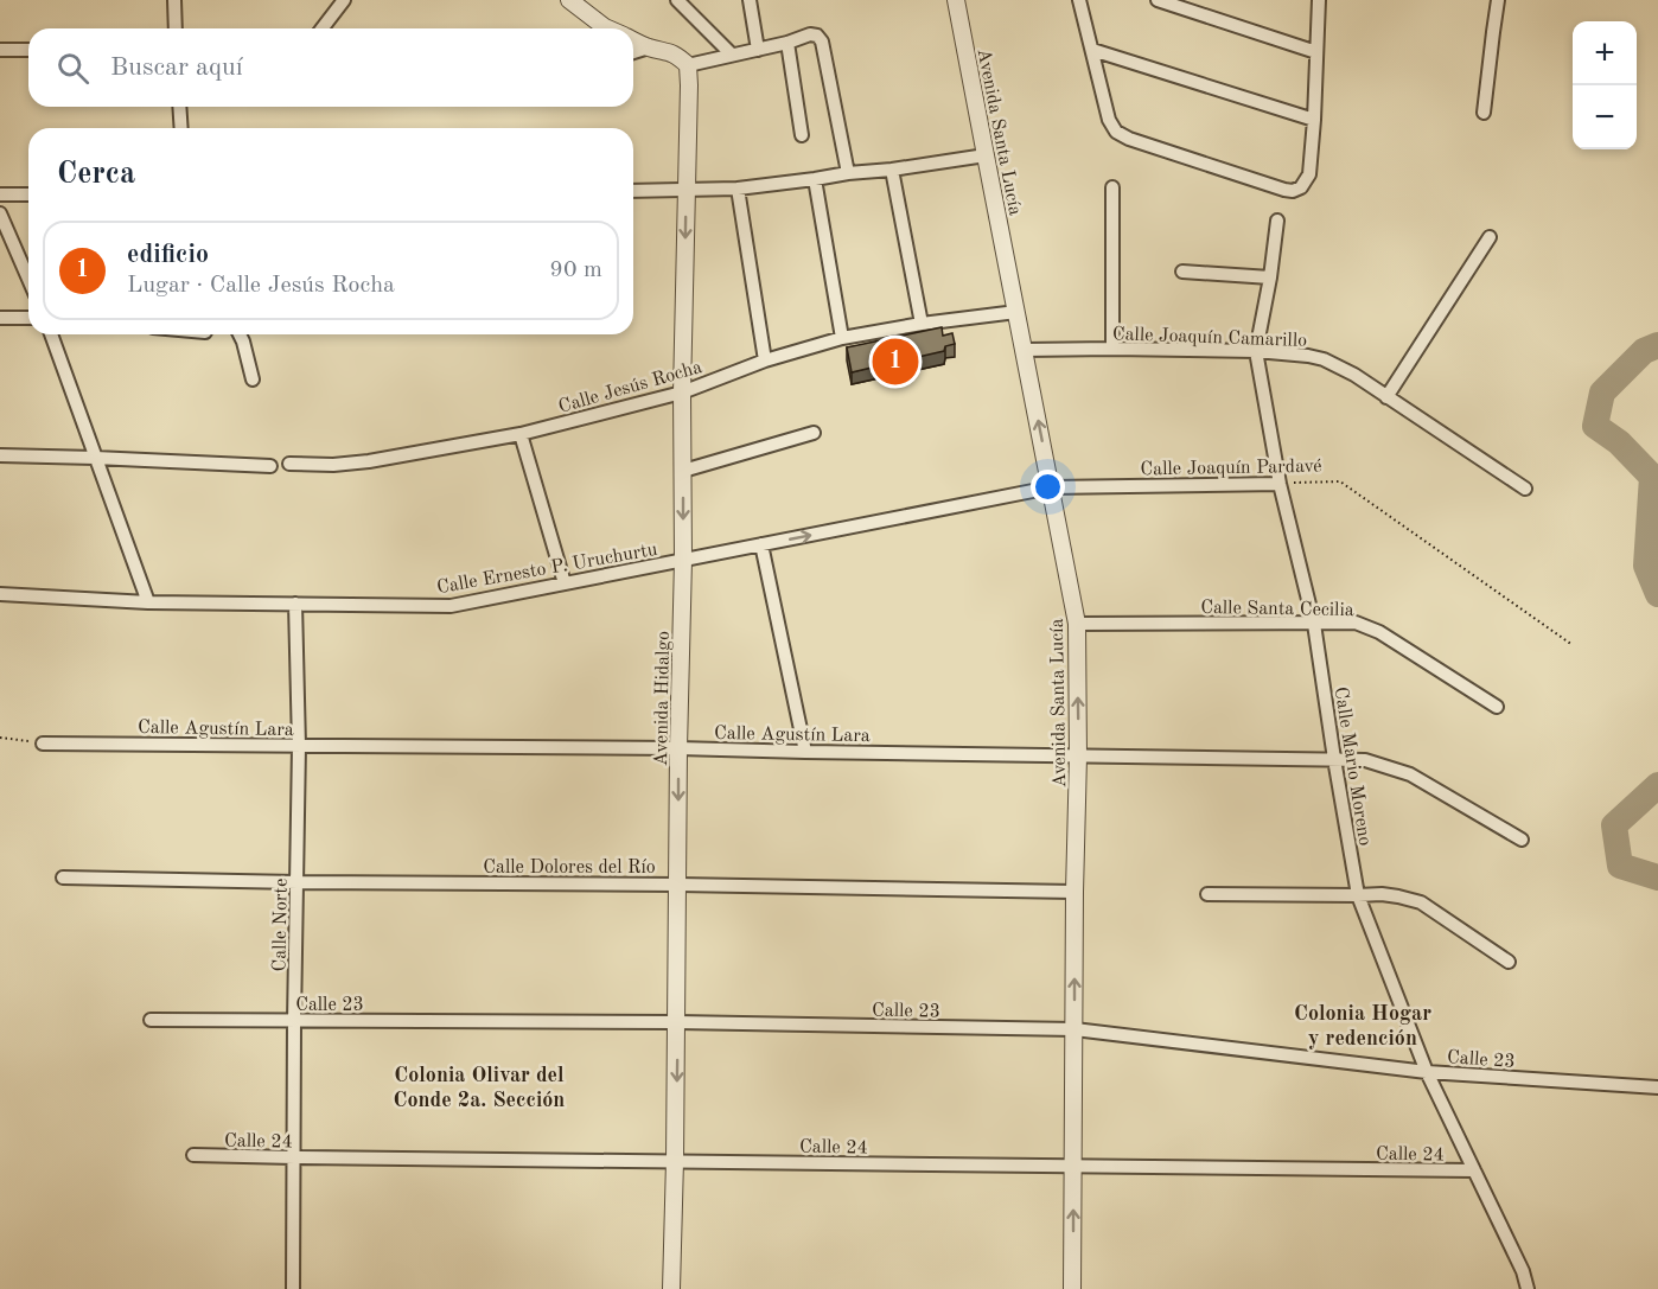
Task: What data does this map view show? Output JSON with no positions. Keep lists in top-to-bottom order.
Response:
{
  "streets": {
    "street": [
      "Avenida Santa Lucía",
      "Calle Joaquín Camarillo",
      "Calle Jesús Rocha",
      "Calle Joaquín Pardavé",
      "Calle Ernesto P. Uruchurtu",
      "Calle Santa Cecilia",
      "Avenida Hidalgo",
      "Calle Agustín Lara",
      "Calle Mario Moreno",
      "Calle Dolores del Río",
      "Calle Norte",
      "Calle 23",
      "Calle 24"
    ]
  },
  "crossings": [
    ["Avenida Santa Lucía", "Calle Joaquín Camarillo"],
    ["Avenida Santa Lucía", "Calle Jesús Rocha"],
    ["Avenida Santa Lucía", "Calle Joaquín Pardavé"],
    ["Avenida Santa Lucía", "Calle Ernesto P. Uruchurtu"],
    ["Avenida Santa Lucía", "Calle Santa Cecilia"],
    ["Avenida Santa Lucía", "Calle Agustín Lara"],
    ["Avenida Santa Lucía", "Calle Dolores del Río"],
    ["Avenida Santa Lucía", "Calle 23"],
    ["Avenida Santa Lucía", "Calle 24"],
    ["Calle Joaquín Camarillo", "Calle Mario Moreno"],
    ["Calle Jesús Rocha", "Avenida Hidalgo"],
    ["Calle Joaquín Pardavé", "Calle Ernesto P. Uruchurtu"],
    ["Calle Joaquín Pardavé", "Calle Mario Moreno"],
    ["Calle Ernesto P. Uruchurtu", "Avenida Hidalgo"],
    ["Calle Ernesto P. Uruchurtu", "Calle Norte"],
    ["Calle Santa Cecilia", "Calle Mario Moreno"],
    ["Avenida Hidalgo", "Calle Agustín Lara"],
    ["Avenida Hidalgo", "Calle Dolores del Río"],
    ["Avenida Hidalgo", "Calle 23"],
    ["Avenida Hidalgo", "Calle 24"],
    ["Calle Agustín Lara", "Calle Mario Moreno"],
    ["Calle Agustín Lara", "Calle Norte"],
    ["Calle Mario Moreno", "Calle 23"],
    ["Calle Mario Moreno", "Calle 24"],
    ["Calle Dolores del Río", "Calle Norte"],
    ["Calle Norte", "Calle 23"],
    ["Calle Norte", "Calle 24"]
  ],
  "one_way": ["Avenida Santa Lucía"],
  "districts": ["Colonia Hogar y redención", "Colonia Olivar del Conde 2a. Sección"],
  "page": {
    "map_buttons": ["+", "−"],
    "search": "Buscar aquí",
    "heading": "Cerca",
    "list": [
      {
        "mark": "1",
        "name": "edificio",
        "note": "Lugar · Calle Jesús Rocha",
        "value": "90 m"
      }
    ],
    "pins": "1"
  }
}
